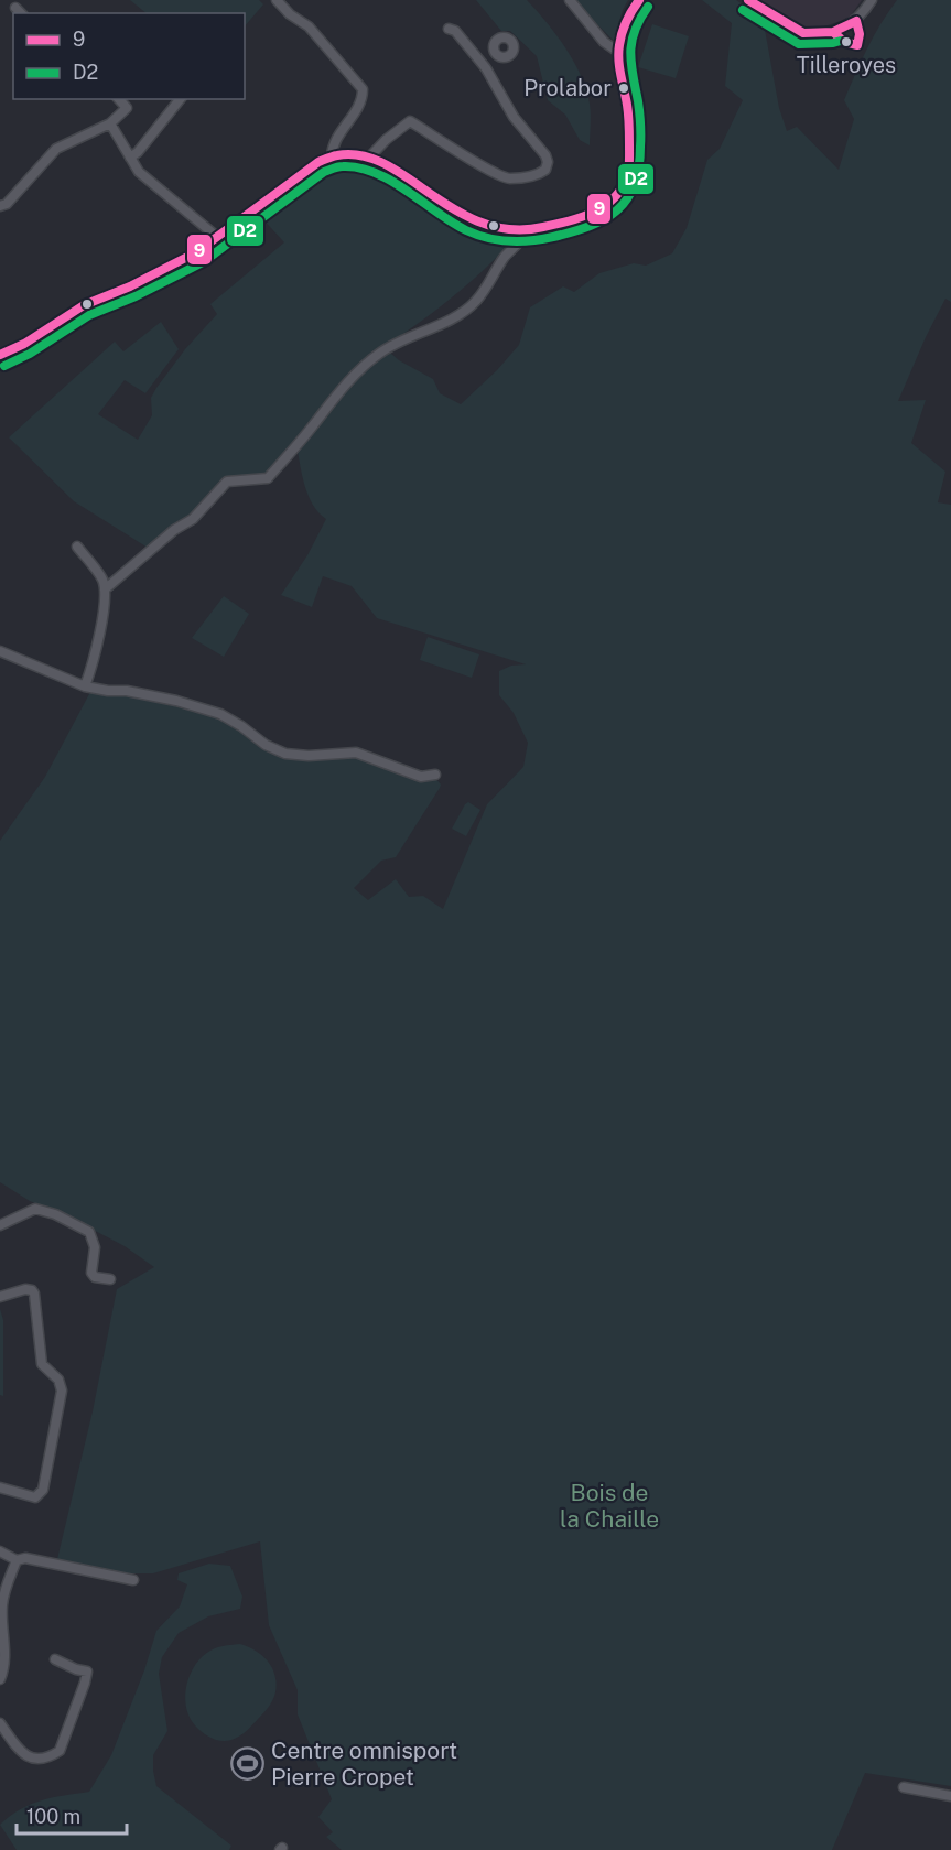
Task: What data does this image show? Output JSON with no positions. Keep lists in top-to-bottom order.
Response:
{
  "parks": ["Bois de la Chaille"],
  "places": {
    "other": ["Tilleroyes", "Prolabor"],
    "sports": ["Centre omnisport Pierre Cropet"]
  },
  "lines": ["transit line 9", "transit line D2"],
  "legend": ["9", "D2"],
  "scale_bar": "100 m"
}
